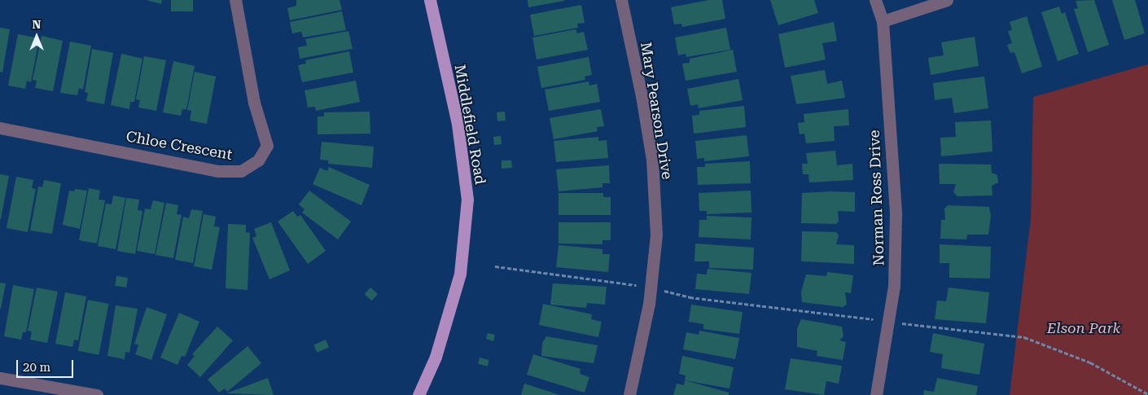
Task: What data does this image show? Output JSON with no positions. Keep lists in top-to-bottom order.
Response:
{
  "streets": {
    "main road": ["Middlefield Road"],
    "street": ["Mary Pearson Drive", "Chloe Crescent", "Norman Ross Drive"]
  },
  "parks": ["Elson Park"],
  "scale_bar": "20 m",
  "north": "top"
}
